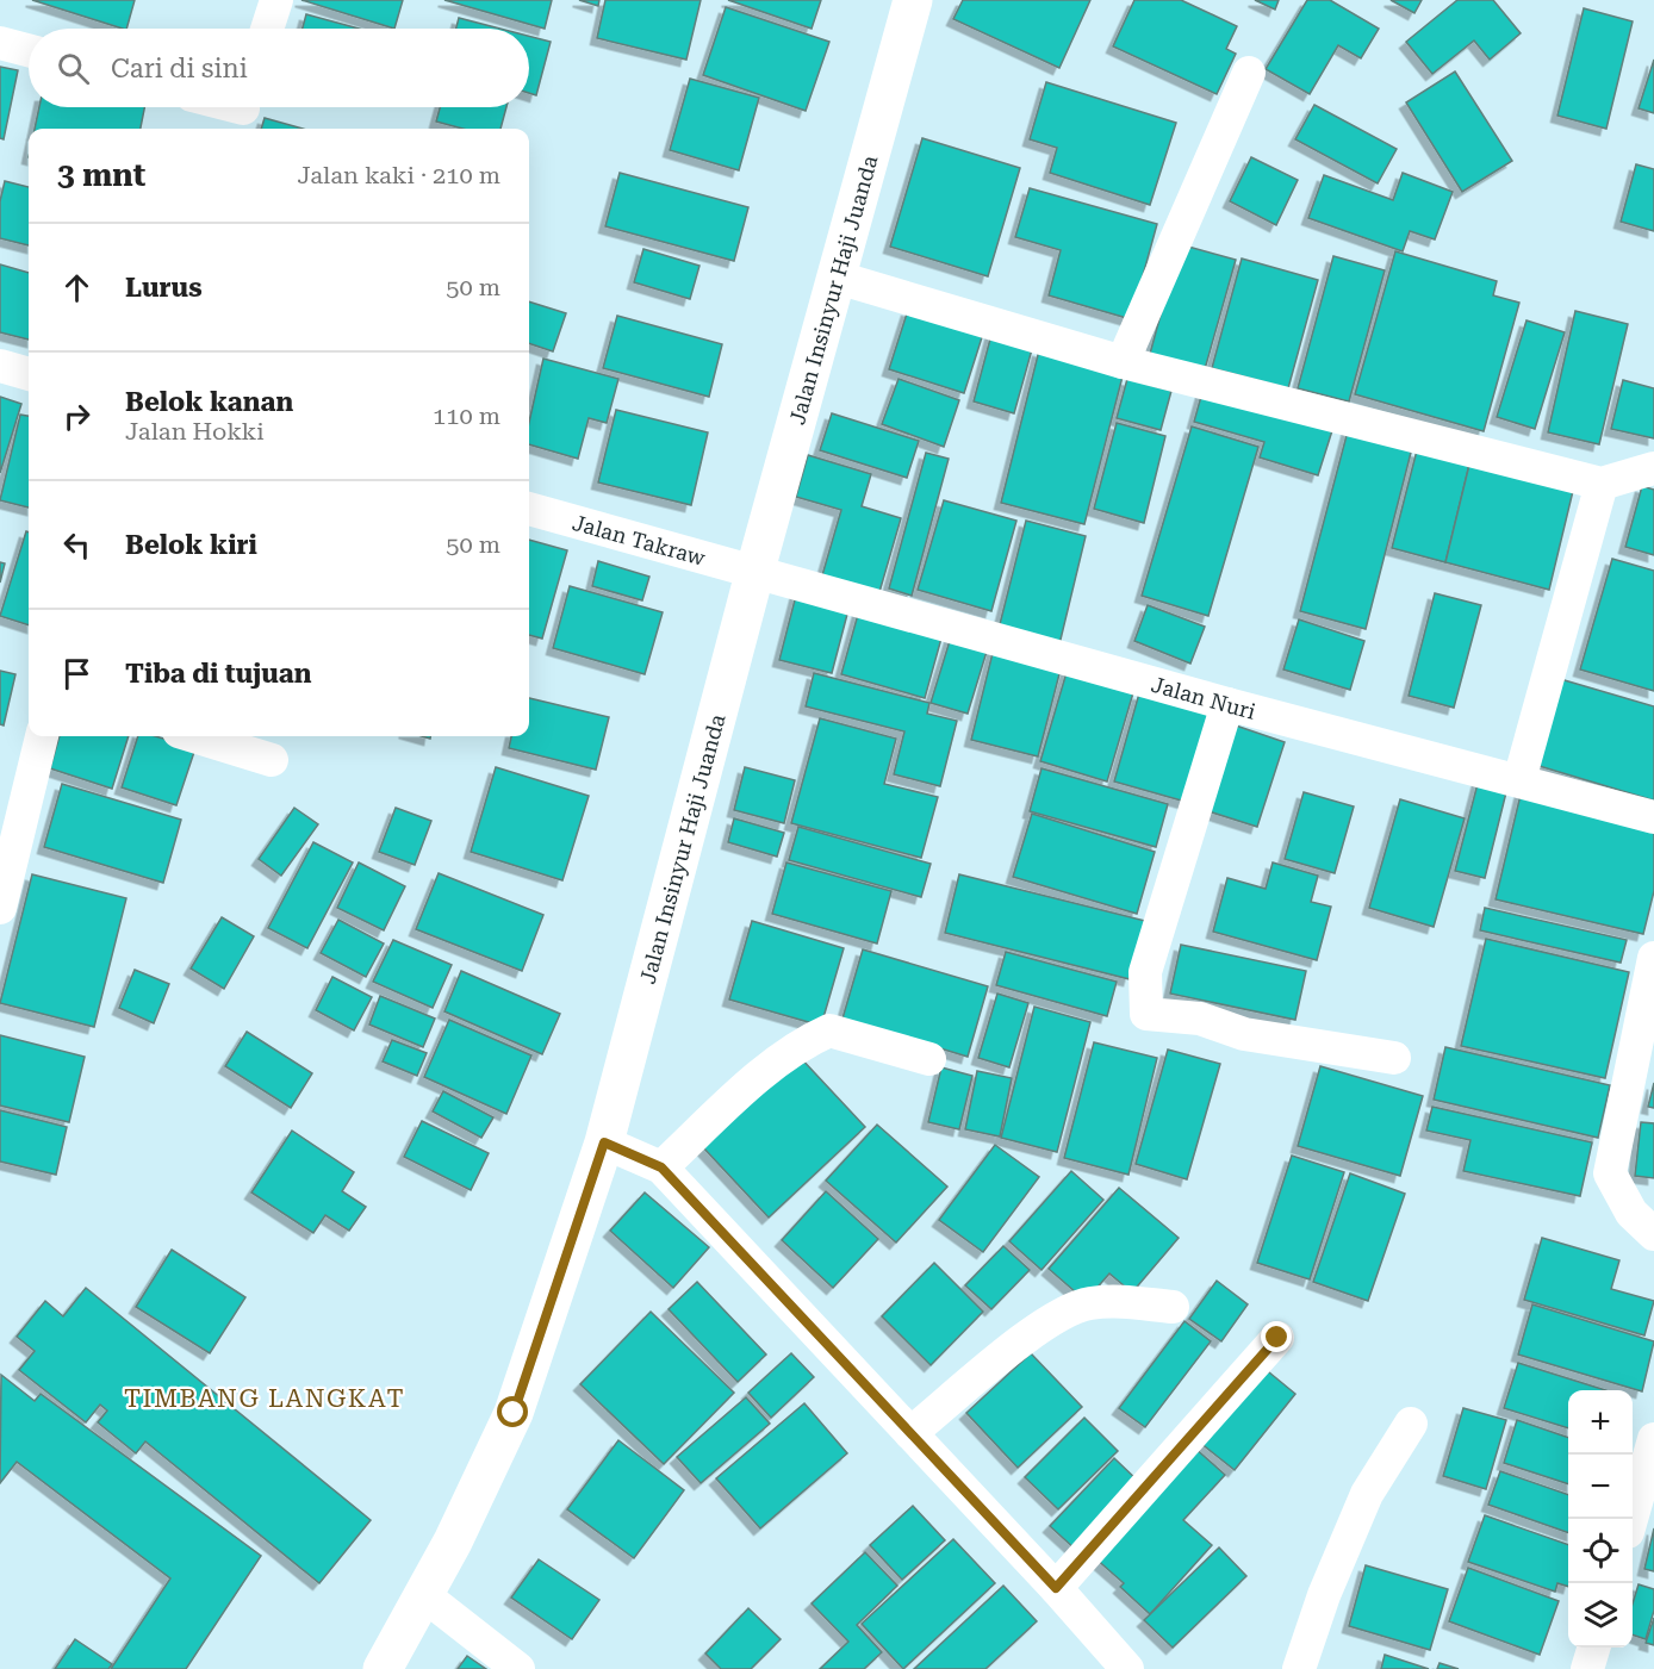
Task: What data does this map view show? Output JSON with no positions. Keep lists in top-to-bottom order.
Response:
{
  "streets": {
    "street": ["Jalan Insinyur Haji Juanda", "Jalan Takraw", "Jalan Nuri"]
  },
  "crossings": [
    ["Jalan Insinyur Haji Juanda", "Jalan Takraw"],
    ["Jalan Insinyur Haji Juanda", "Jalan Nuri"],
    ["Jalan Takraw", "Jalan Nuri"]
  ],
  "districts": ["TIMBANG LANGKAT"],
  "page": {
    "search": "Cari di sini",
    "heading": ["3 mnt", "Jalan kaki · 210 m"],
    "list": [
      ["Lurus", "50 m"],
      ["Belok kanan", "Jalan Hokki", "110 m"],
      ["Belok kiri", "50 m"],
      "Tiba di tujuan"
    ],
    "map_buttons": ["+", "−"]
  }
}
